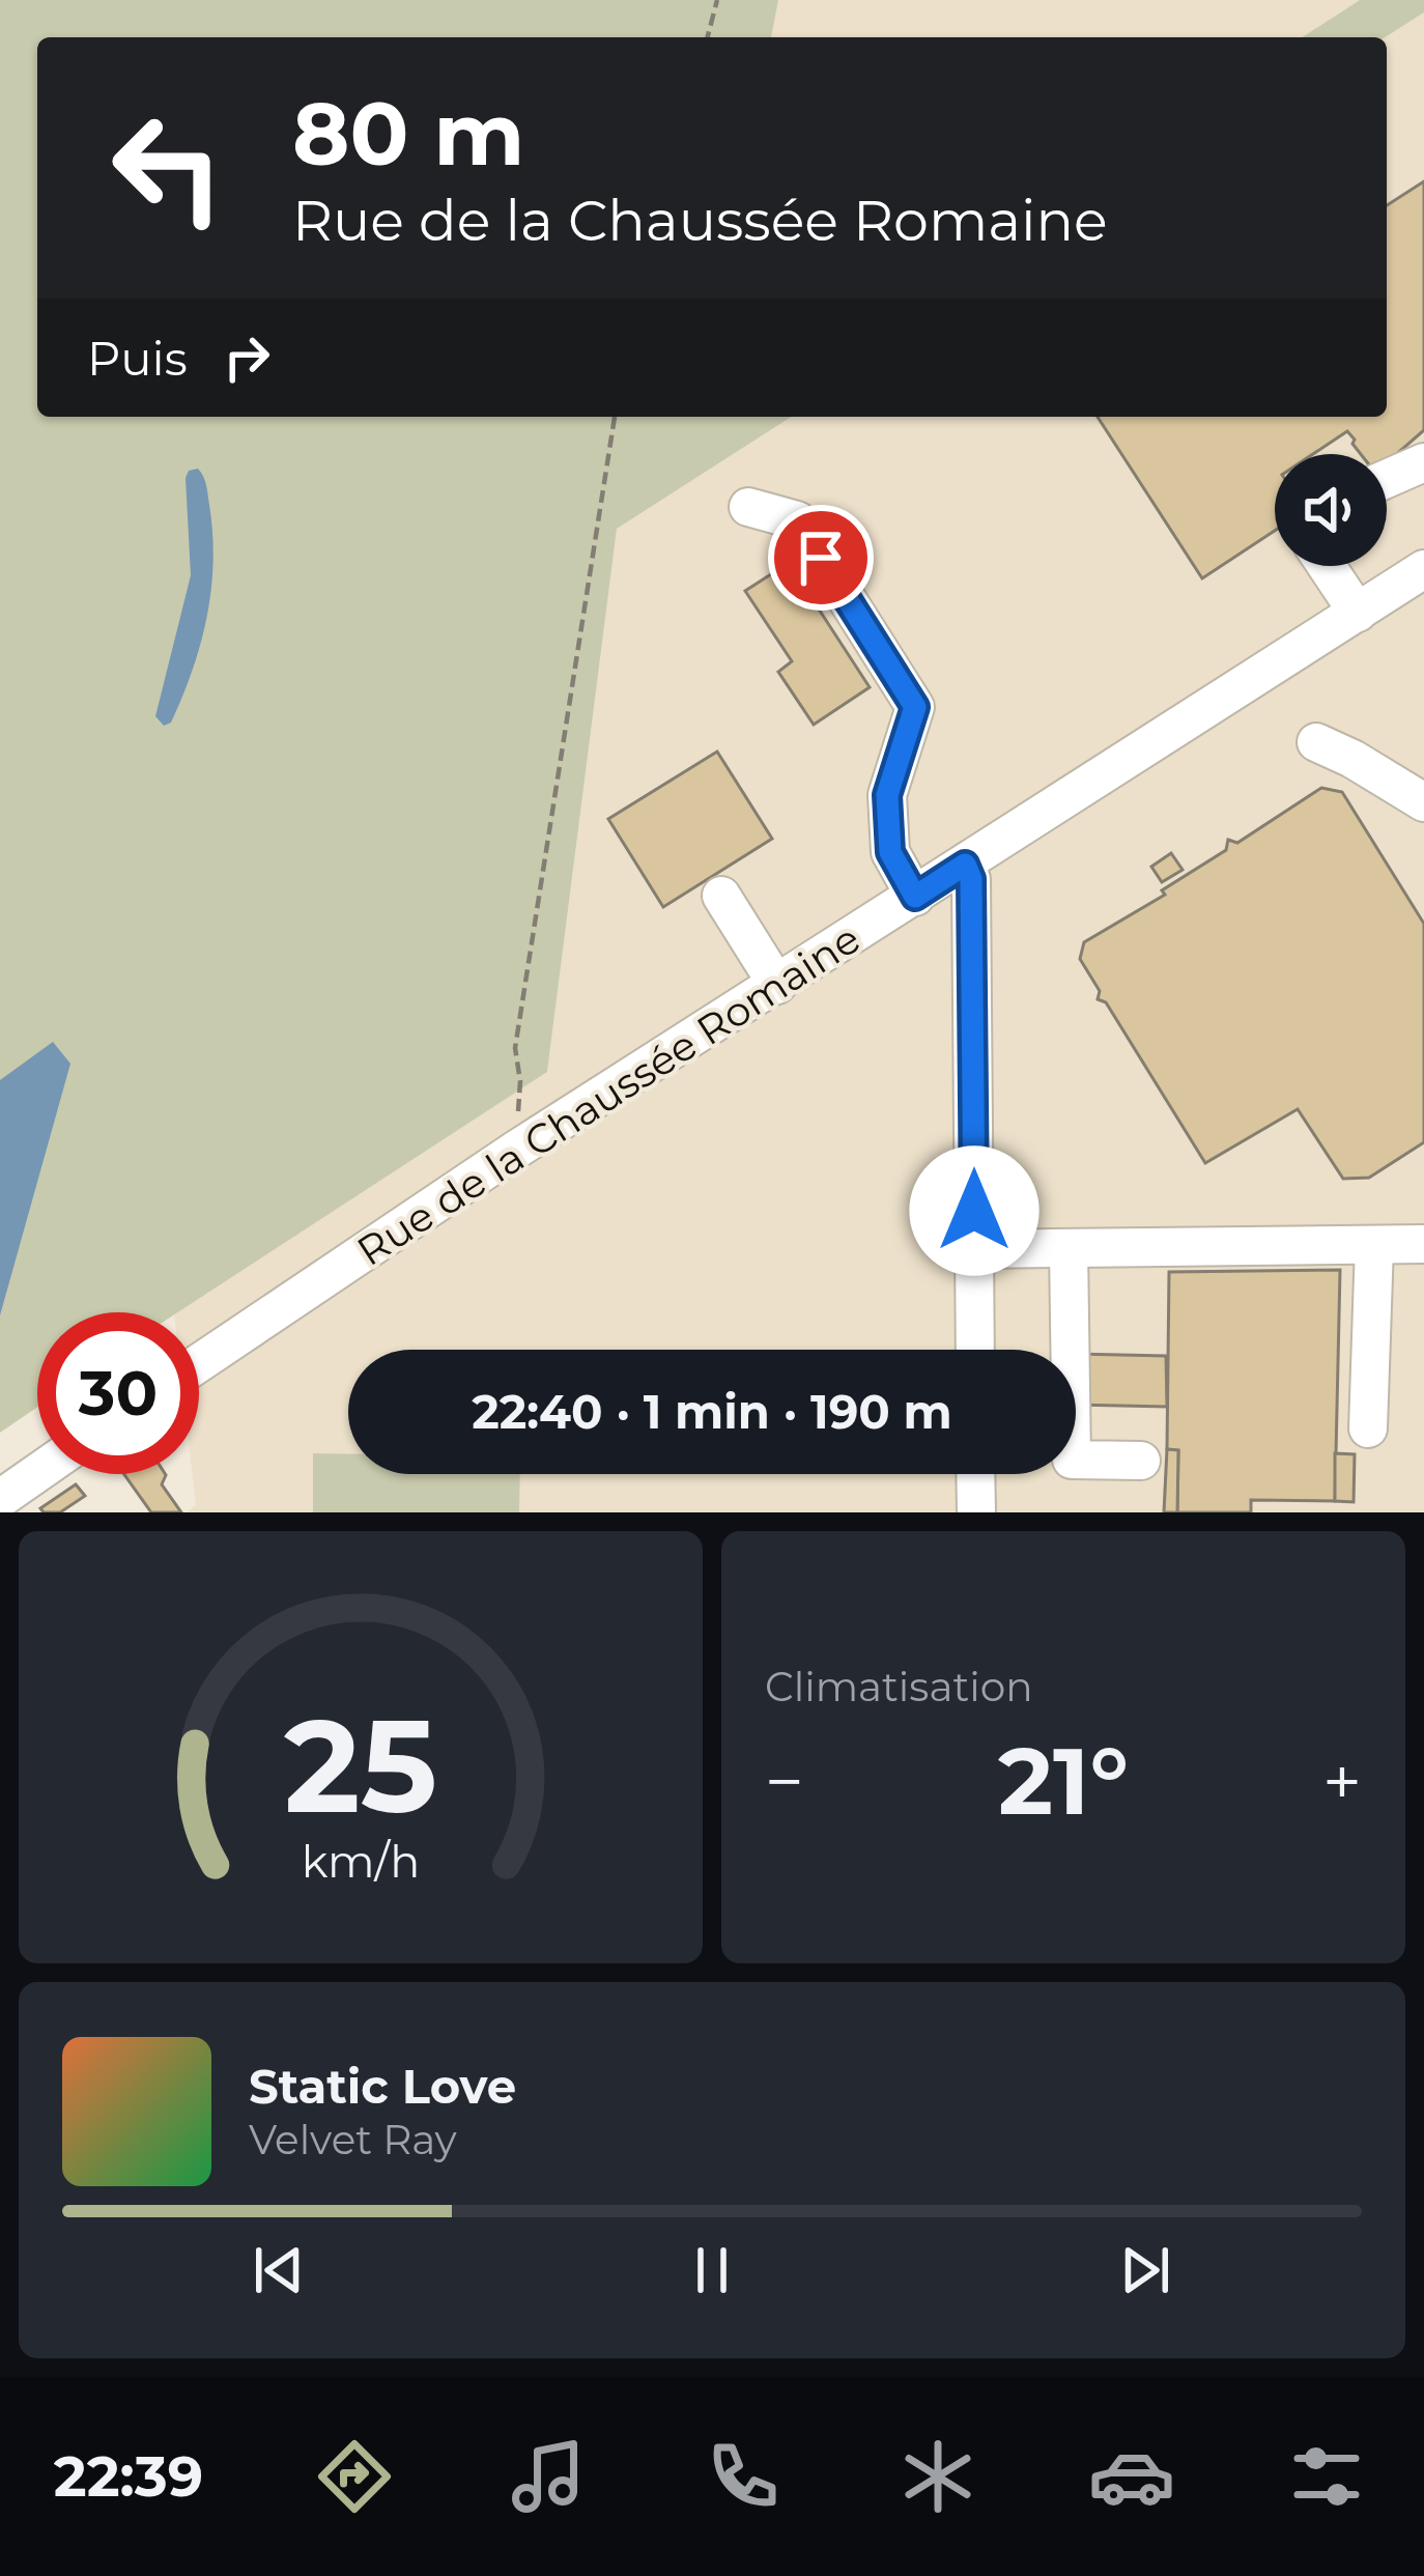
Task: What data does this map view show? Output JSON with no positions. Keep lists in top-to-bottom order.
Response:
{
  "streets": {
    "street": ["Rue de la Chaussée Romaine"]
  },
  "page": {
    "turn": ["80 m", "Rue de la Chaussée Romaine"],
    "then": "Puis",
    "limit": "30",
    "trip": "22:40 · 1 min · 190 m",
    "tile": "Climatisation",
    "heat": ["−", "21°", "+"],
    "song": ["Static Love", "Velvet Ray"],
    "tabs": "22:39",
    "gauge": ["25", "km/h"]
  }
}
